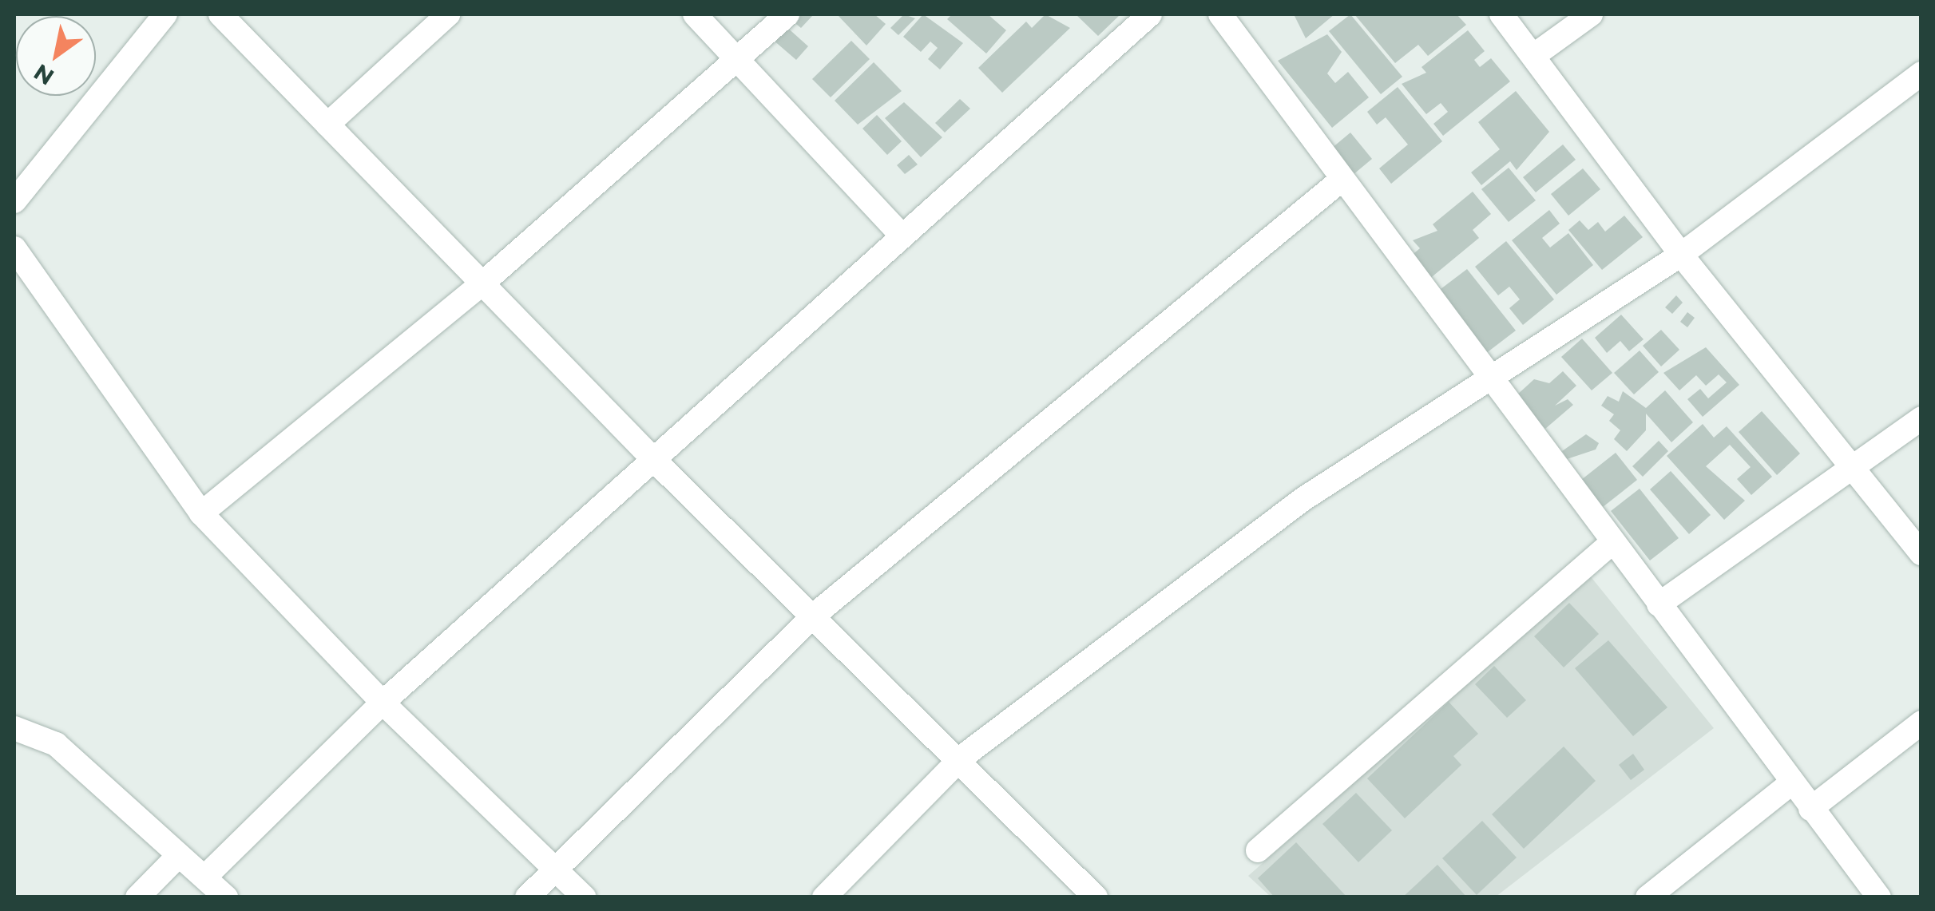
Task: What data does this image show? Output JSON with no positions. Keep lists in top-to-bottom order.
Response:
{
  "north": "bottom left"
}
